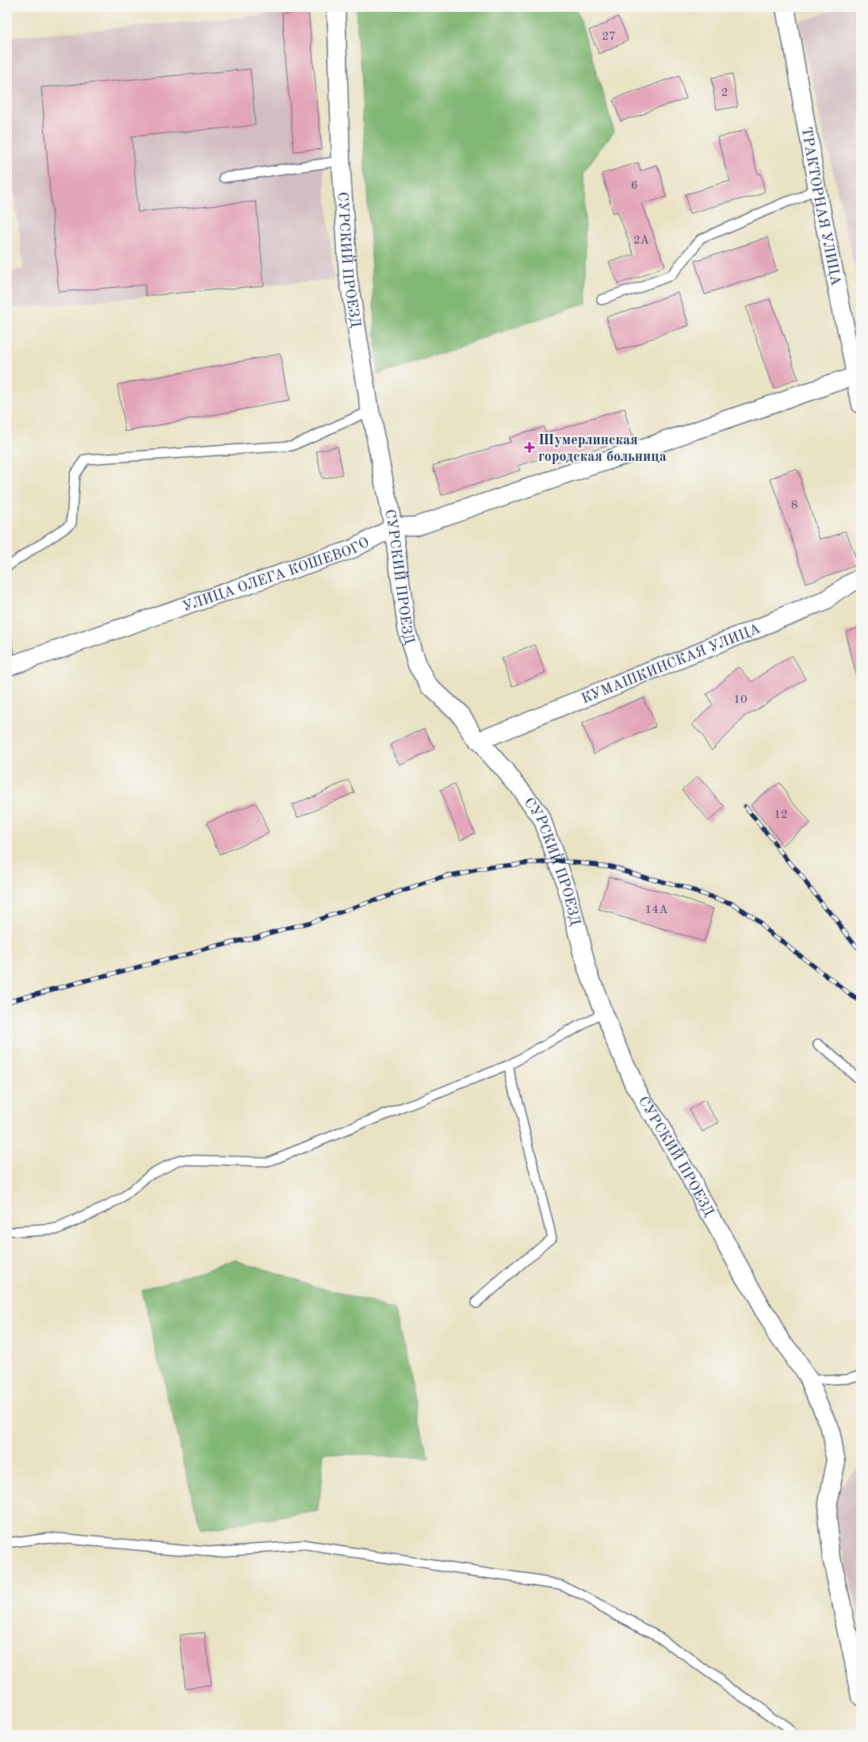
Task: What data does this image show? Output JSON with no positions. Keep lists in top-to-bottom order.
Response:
{
  "streets": {
    "street": [
      "ТРАКТОРНАЯ УЛИЦА",
      "СУРСКИЙ ПРОЕЗД",
      "УЛИЦА ОЛЕГА КОШЕВОГО",
      "КУМАШКИНСКАЯ УЛИЦА"
    ]
  },
  "crossings": [
    ["ТРАКТОРНАЯ УЛИЦА", "УЛИЦА ОЛЕГА КОШЕВОГО"],
    ["СУРСКИЙ ПРОЕЗД", "УЛИЦА ОЛЕГА КОШЕВОГО"],
    ["СУРСКИЙ ПРОЕЗД", "КУМАШКИНСКАЯ УЛИЦА"]
  ],
  "places": {
    "health": ["Шумерлинская городская больница"]
  },
  "house_numbers": [
    "27",
    "2",
    "6",
    "2А",
    "8",
    "10",
    "12",
    "14А"
  ]
}
